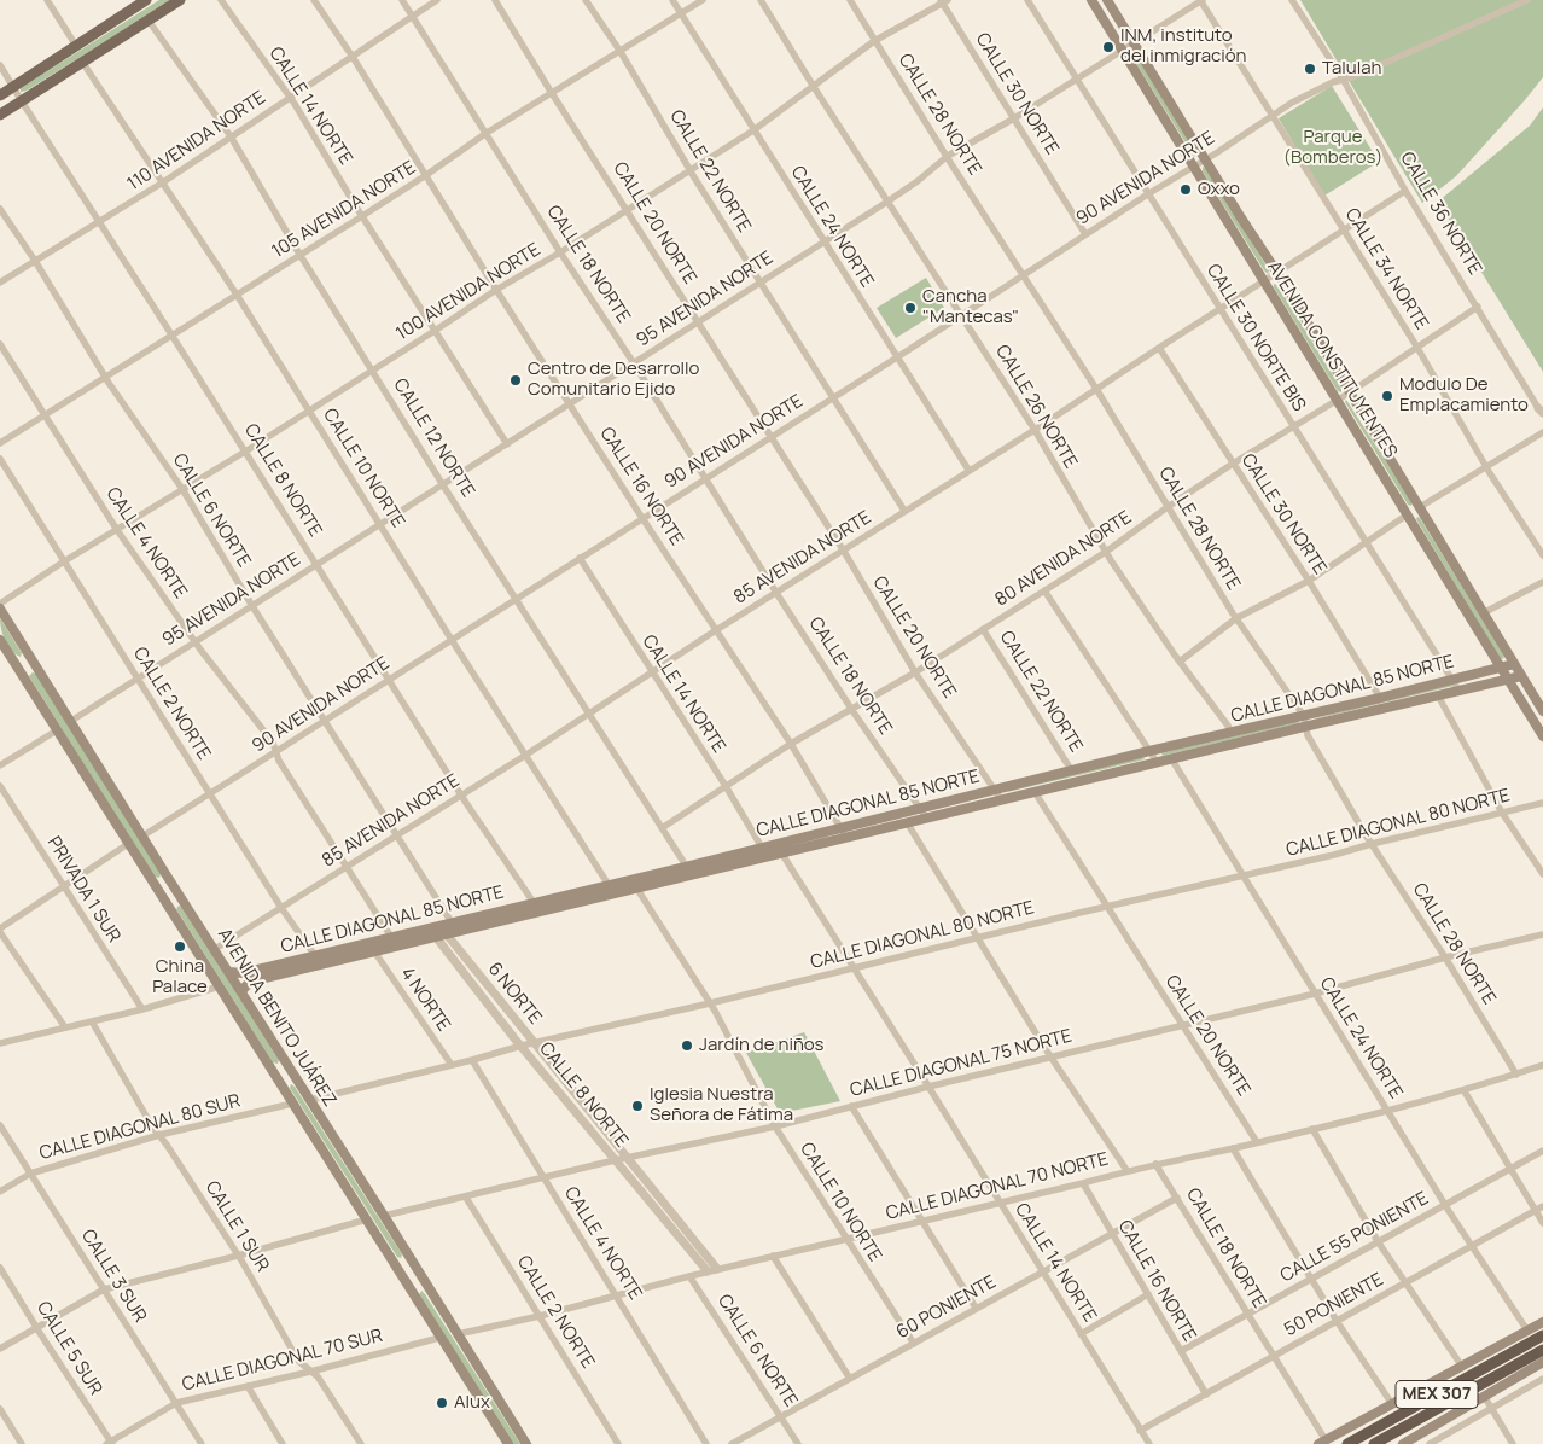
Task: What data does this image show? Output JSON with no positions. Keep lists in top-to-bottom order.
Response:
{
  "streets": {
    "highway": ["MEX 307"],
    "main road": ["AVENIDA CONSTITUYENTES", "CALLE DIAGONAL 85 NORTE", "AVENIDA BENITO JUÁREZ"],
    "street": [
      "CALLE 30 NORTE",
      "CALLE 14 NORTE",
      "CALLE 28 NORTE",
      "110 AVENIDA NORTE",
      "CALLE 22 NORTE",
      "90 AVENIDA NORTE",
      "105 AVENIDA NORTE",
      "CALLE 36 NORTE",
      "CALLE 20 NORTE",
      "CALLE 24 NORTE",
      "CALLE 18 NORTE",
      "CALLE 34 NORTE",
      "100 AVENIDA NORTE",
      "95 AVENIDA NORTE",
      "CALLE 30 NORTE BIS",
      "CALLE 26 NORTE",
      "CALLE 12 NORTE",
      "CALLE 10 NORTE",
      "CALLE 8 NORTE",
      "CALLE 16 NORTE",
      "CALLE 6 NORTE",
      "CALLE 4 NORTE",
      "85 AVENIDA NORTE",
      "80 AVENIDA NORTE",
      "CALLE 2 NORTE",
      "CALLE DIAGONAL 80 NORTE",
      "PRIVADA 1 SUR",
      "6 NORTE",
      "4 NORTE",
      "CALLE DIAGONAL 75 NORTE",
      "CALLE DIAGONAL 80 SUR",
      "CALLE DIAGONAL 70 NORTE",
      "CALLE 1 SUR",
      "CALLE 55 PONIENTE",
      "CALLE 3 SUR",
      "50 PONIENTE",
      "60 PONIENTE",
      "CALLE 5 SUR",
      "CALLE DIAGONAL 70 SUR"
    ]
  },
  "crossings": [
    ["CALLE 30 NORTE", "90 AVENIDA NORTE"],
    ["CALLE 30 NORTE", "100 AVENIDA NORTE"],
    ["CALLE 30 NORTE", "95 AVENIDA NORTE"],
    ["CALLE 30 NORTE", "85 AVENIDA NORTE"],
    ["CALLE 30 NORTE", "80 AVENIDA NORTE"],
    ["CALLE 30 NORTE", "CALLE DIAGONAL 85 NORTE"],
    ["CALLE 14 NORTE", "110 AVENIDA NORTE"],
    ["CALLE 14 NORTE", "90 AVENIDA NORTE"],
    ["CALLE 14 NORTE", "105 AVENIDA NORTE"],
    ["CALLE 14 NORTE", "100 AVENIDA NORTE"],
    ["CALLE 14 NORTE", "95 AVENIDA NORTE"],
    ["CALLE 14 NORTE", "85 AVENIDA NORTE"],
    ["CALLE 14 NORTE", "80 AVENIDA NORTE"],
    ["CALLE 14 NORTE", "CALLE DIAGONAL 85 NORTE"],
    ["CALLE 14 NORTE", "CALLE DIAGONAL 80 NORTE"],
    ["CALLE 14 NORTE", "CALLE DIAGONAL 75 NORTE"],
    ["CALLE 14 NORTE", "CALLE DIAGONAL 70 NORTE"],
    ["CALLE 14 NORTE", "50 PONIENTE"],
    ["CALLE 14 NORTE", "60 PONIENTE"],
    ["CALLE 28 NORTE", "90 AVENIDA NORTE"],
    ["CALLE 28 NORTE", "100 AVENIDA NORTE"],
    ["CALLE 28 NORTE", "95 AVENIDA NORTE"],
    ["CALLE 28 NORTE", "85 AVENIDA NORTE"],
    ["CALLE 28 NORTE", "80 AVENIDA NORTE"],
    ["CALLE 28 NORTE", "CALLE DIAGONAL 85 NORTE"],
    ["CALLE 28 NORTE", "CALLE DIAGONAL 80 NORTE"],
    ["CALLE 28 NORTE", "CALLE DIAGONAL 75 NORTE"],
    ["CALLE 28 NORTE", "CALLE DIAGONAL 70 NORTE"],
    ["110 AVENIDA NORTE", "CALLE 18 NORTE"],
    ["110 AVENIDA NORTE", "CALLE 12 NORTE"],
    ["110 AVENIDA NORTE", "CALLE 10 NORTE"],
    ["110 AVENIDA NORTE", "CALLE 8 NORTE"],
    ["110 AVENIDA NORTE", "CALLE 16 NORTE"],
    ["110 AVENIDA NORTE", "CALLE 6 NORTE"],
    ["CALLE 22 NORTE", "90 AVENIDA NORTE"],
    ["CALLE 22 NORTE", "105 AVENIDA NORTE"],
    ["CALLE 22 NORTE", "100 AVENIDA NORTE"],
    ["CALLE 22 NORTE", "95 AVENIDA NORTE"],
    ["CALLE 22 NORTE", "85 AVENIDA NORTE"],
    ["CALLE 22 NORTE", "80 AVENIDA NORTE"],
    ["CALLE 22 NORTE", "CALLE DIAGONAL 85 NORTE"],
    ["90 AVENIDA NORTE", "CALLE 36 NORTE"],
    ["90 AVENIDA NORTE", "CALLE 20 NORTE"],
    ["90 AVENIDA NORTE", "CALLE 24 NORTE"],
    ["90 AVENIDA NORTE", "CALLE 18 NORTE"],
    ["90 AVENIDA NORTE", "CALLE 34 NORTE"],
    ["90 AVENIDA NORTE", "CALLE 30 NORTE BIS"],
    ["90 AVENIDA NORTE", "AVENIDA CONSTITUYENTES"],
    ["90 AVENIDA NORTE", "CALLE 26 NORTE"],
    ["90 AVENIDA NORTE", "CALLE 12 NORTE"],
    ["90 AVENIDA NORTE", "CALLE 10 NORTE"],
    ["90 AVENIDA NORTE", "CALLE 8 NORTE"],
    ["90 AVENIDA NORTE", "CALLE 16 NORTE"],
    ["90 AVENIDA NORTE", "CALLE 6 NORTE"],
    ["90 AVENIDA NORTE", "CALLE 4 NORTE"],
    ["90 AVENIDA NORTE", "CALLE 2 NORTE"],
    ["90 AVENIDA NORTE", "AVENIDA BENITO JUÁREZ"],
    ["105 AVENIDA NORTE", "CALLE 20 NORTE"],
    ["105 AVENIDA NORTE", "CALLE 24 NORTE"],
    ["105 AVENIDA NORTE", "CALLE 18 NORTE"],
    ["105 AVENIDA NORTE", "CALLE 12 NORTE"],
    ["105 AVENIDA NORTE", "CALLE 10 NORTE"],
    ["105 AVENIDA NORTE", "CALLE 8 NORTE"],
    ["105 AVENIDA NORTE", "CALLE 16 NORTE"],
    ["105 AVENIDA NORTE", "CALLE 6 NORTE"],
    ["105 AVENIDA NORTE", "CALLE 4 NORTE"],
    ["CALLE 36 NORTE", "85 AVENIDA NORTE"],
    ["CALLE 36 NORTE", "80 AVENIDA NORTE"],
    ["CALLE 20 NORTE", "100 AVENIDA NORTE"],
    ["CALLE 20 NORTE", "95 AVENIDA NORTE"],
    ["CALLE 20 NORTE", "85 AVENIDA NORTE"],
    ["CALLE 20 NORTE", "80 AVENIDA NORTE"],
    ["CALLE 20 NORTE", "CALLE DIAGONAL 85 NORTE"],
    ["CALLE 20 NORTE", "CALLE DIAGONAL 80 NORTE"],
    ["CALLE 20 NORTE", "CALLE DIAGONAL 75 NORTE"],
    ["CALLE 20 NORTE", "CALLE DIAGONAL 70 NORTE"],
    ["CALLE 24 NORTE", "100 AVENIDA NORTE"],
    ["CALLE 24 NORTE", "95 AVENIDA NORTE"],
    ["CALLE 24 NORTE", "85 AVENIDA NORTE"],
    ["CALLE 24 NORTE", "CALLE DIAGONAL 85 NORTE"],
    ["CALLE 24 NORTE", "CALLE DIAGONAL 80 NORTE"],
    ["CALLE 24 NORTE", "CALLE DIAGONAL 75 NORTE"],
    ["CALLE 24 NORTE", "CALLE DIAGONAL 70 NORTE"],
    ["CALLE 24 NORTE", "CALLE 55 PONIENTE"],
    ["CALLE 24 NORTE", "50 PONIENTE"],
    ["CALLE 18 NORTE", "100 AVENIDA NORTE"],
    ["CALLE 18 NORTE", "95 AVENIDA NORTE"],
    ["CALLE 18 NORTE", "85 AVENIDA NORTE"],
    ["CALLE 18 NORTE", "80 AVENIDA NORTE"],
    ["CALLE 18 NORTE", "CALLE DIAGONAL 85 NORTE"],
    ["CALLE 18 NORTE", "CALLE DIAGONAL 70 NORTE"],
    ["CALLE 18 NORTE", "CALLE 55 PONIENTE"],
    ["CALLE 18 NORTE", "50 PONIENTE"],
    ["CALLE 18 NORTE", "60 PONIENTE"],
    ["CALLE 34 NORTE", "95 AVENIDA NORTE"],
    ["CALLE 34 NORTE", "85 AVENIDA NORTE"],
    ["CALLE 34 NORTE", "80 AVENIDA NORTE"],
    ["100 AVENIDA NORTE", "CALLE 26 NORTE"],
    ["100 AVENIDA NORTE", "CALLE 12 NORTE"],
    ["100 AVENIDA NORTE", "CALLE 10 NORTE"],
    ["100 AVENIDA NORTE", "CALLE 8 NORTE"],
    ["100 AVENIDA NORTE", "CALLE 16 NORTE"],
    ["100 AVENIDA NORTE", "CALLE 6 NORTE"],
    ["100 AVENIDA NORTE", "CALLE 4 NORTE"],
    ["100 AVENIDA NORTE", "CALLE 2 NORTE"],
    ["100 AVENIDA NORTE", "AVENIDA BENITO JUÁREZ"],
    ["95 AVENIDA NORTE", "CALLE 30 NORTE BIS"],
    ["95 AVENIDA NORTE", "AVENIDA CONSTITUYENTES"],
    ["95 AVENIDA NORTE", "CALLE 26 NORTE"],
    ["95 AVENIDA NORTE", "CALLE 12 NORTE"],
    ["95 AVENIDA NORTE", "CALLE 10 NORTE"],
    ["95 AVENIDA NORTE", "CALLE 8 NORTE"],
    ["95 AVENIDA NORTE", "CALLE 16 NORTE"],
    ["95 AVENIDA NORTE", "CALLE 6 NORTE"],
    ["95 AVENIDA NORTE", "CALLE 4 NORTE"],
    ["95 AVENIDA NORTE", "CALLE 2 NORTE"],
    ["95 AVENIDA NORTE", "AVENIDA BENITO JUÁREZ"],
    ["CALLE 30 NORTE BIS", "85 AVENIDA NORTE"],
    ["CALLE 30 NORTE BIS", "80 AVENIDA NORTE"],
    ["CALLE 30 NORTE BIS", "CALLE DIAGONAL 85 NORTE"],
    ["AVENIDA CONSTITUYENTES", "85 AVENIDA NORTE"],
    ["AVENIDA CONSTITUYENTES", "80 AVENIDA NORTE"],
    ["AVENIDA CONSTITUYENTES", "CALLE DIAGONAL 85 NORTE"],
    ["CALLE 26 NORTE", "85 AVENIDA NORTE"],
    ["CALLE 26 NORTE", "80 AVENIDA NORTE"],
    ["CALLE 26 NORTE", "CALLE DIAGONAL 85 NORTE"],
    ["CALLE 12 NORTE", "85 AVENIDA NORTE"],
    ["CALLE 12 NORTE", "80 AVENIDA NORTE"],
    ["CALLE 12 NORTE", "CALLE DIAGONAL 85 NORTE"],
    ["CALLE 10 NORTE", "85 AVENIDA NORTE"],
    ["CALLE 10 NORTE", "CALLE DIAGONAL 85 NORTE"],
    ["CALLE 10 NORTE", "CALLE DIAGONAL 80 NORTE"],
    ["CALLE 10 NORTE", "CALLE DIAGONAL 75 NORTE"],
    ["CALLE 10 NORTE", "CALLE DIAGONAL 70 NORTE"],
    ["CALLE 10 NORTE", "60 PONIENTE"],
    ["CALLE 8 NORTE", "85 AVENIDA NORTE"],
    ["CALLE 8 NORTE", "CALLE DIAGONAL 85 NORTE"],
    ["CALLE 8 NORTE", "CALLE DIAGONAL 80 NORTE"],
    ["CALLE 8 NORTE", "6 NORTE"],
    ["CALLE 8 NORTE", "CALLE DIAGONAL 75 NORTE"],
    ["CALLE 8 NORTE", "CALLE DIAGONAL 70 NORTE"],
    ["CALLE 16 NORTE", "85 AVENIDA NORTE"],
    ["CALLE 16 NORTE", "80 AVENIDA NORTE"],
    ["CALLE 16 NORTE", "CALLE DIAGONAL 85 NORTE"],
    ["CALLE 16 NORTE", "CALLE DIAGONAL 70 NORTE"],
    ["CALLE 16 NORTE", "CALLE 55 PONIENTE"],
    ["CALLE 16 NORTE", "50 PONIENTE"],
    ["CALLE 16 NORTE", "60 PONIENTE"],
    ["CALLE 6 NORTE", "85 AVENIDA NORTE"],
    ["CALLE 6 NORTE", "CALLE DIAGONAL 85 NORTE"],
    ["CALLE 6 NORTE", "CALLE DIAGONAL 70 NORTE"],
    ["CALLE 6 NORTE", "60 PONIENTE"],
    ["CALLE 4 NORTE", "85 AVENIDA NORTE"],
    ["CALLE 4 NORTE", "CALLE DIAGONAL 85 NORTE"],
    ["CALLE 4 NORTE", "CALLE DIAGONAL 80 NORTE"],
    ["CALLE 4 NORTE", "CALLE DIAGONAL 75 NORTE"],
    ["CALLE 4 NORTE", "CALLE DIAGONAL 70 NORTE"],
    ["85 AVENIDA NORTE", "CALLE 2 NORTE"],
    ["85 AVENIDA NORTE", "AVENIDA BENITO JUÁREZ"],
    ["CALLE DIAGONAL 85 NORTE", "CALLE 2 NORTE"],
    ["CALLE DIAGONAL 85 NORTE", "6 NORTE"],
    ["CALLE DIAGONAL 85 NORTE", "4 NORTE"],
    ["CALLE DIAGONAL 85 NORTE", "AVENIDA BENITO JUÁREZ"],
    ["CALLE 2 NORTE", "CALLE DIAGONAL 75 NORTE"],
    ["CALLE 2 NORTE", "CALLE DIAGONAL 70 NORTE"],
    ["CALLE DIAGONAL 80 NORTE", "6 NORTE"],
    ["CALLE DIAGONAL 80 NORTE", "4 NORTE"],
    ["CALLE DIAGONAL 80 NORTE", "AVENIDA BENITO JUÁREZ"],
    ["6 NORTE", "CALLE DIAGONAL 75 NORTE"],
    ["6 NORTE", "CALLE DIAGONAL 70 NORTE"],
    ["AVENIDA BENITO JUÁREZ", "CALLE DIAGONAL 75 NORTE"],
    ["AVENIDA BENITO JUÁREZ", "CALLE DIAGONAL 80 SUR"],
    ["AVENIDA BENITO JUÁREZ", "CALLE DIAGONAL 70 NORTE"],
    ["AVENIDA BENITO JUÁREZ", "CALLE DIAGONAL 70 SUR"],
    ["CALLE DIAGONAL 80 SUR", "CALLE 1 SUR"],
    ["CALLE DIAGONAL 80 SUR", "CALLE 3 SUR"],
    ["CALLE 1 SUR", "CALLE DIAGONAL 70 SUR"],
    ["CALLE 3 SUR", "CALLE DIAGONAL 70 SUR"],
    ["CALLE 5 SUR", "CALLE DIAGONAL 70 SUR"]
  ],
  "parks": ["Parque (Bomberos)"],
  "places": [
    "INM, instituto del inmigración",
    "Talulah",
    "Oxxo",
    "Cancha \"Mantecas\"",
    "Centro de Desarrollo Comunitario Ejido",
    "Modulo De Emplacamiento",
    "China Palace",
    "Jardín de niños",
    "Iglesia Nuestra Señora de Fátima",
    "Alux"
  ]
}
